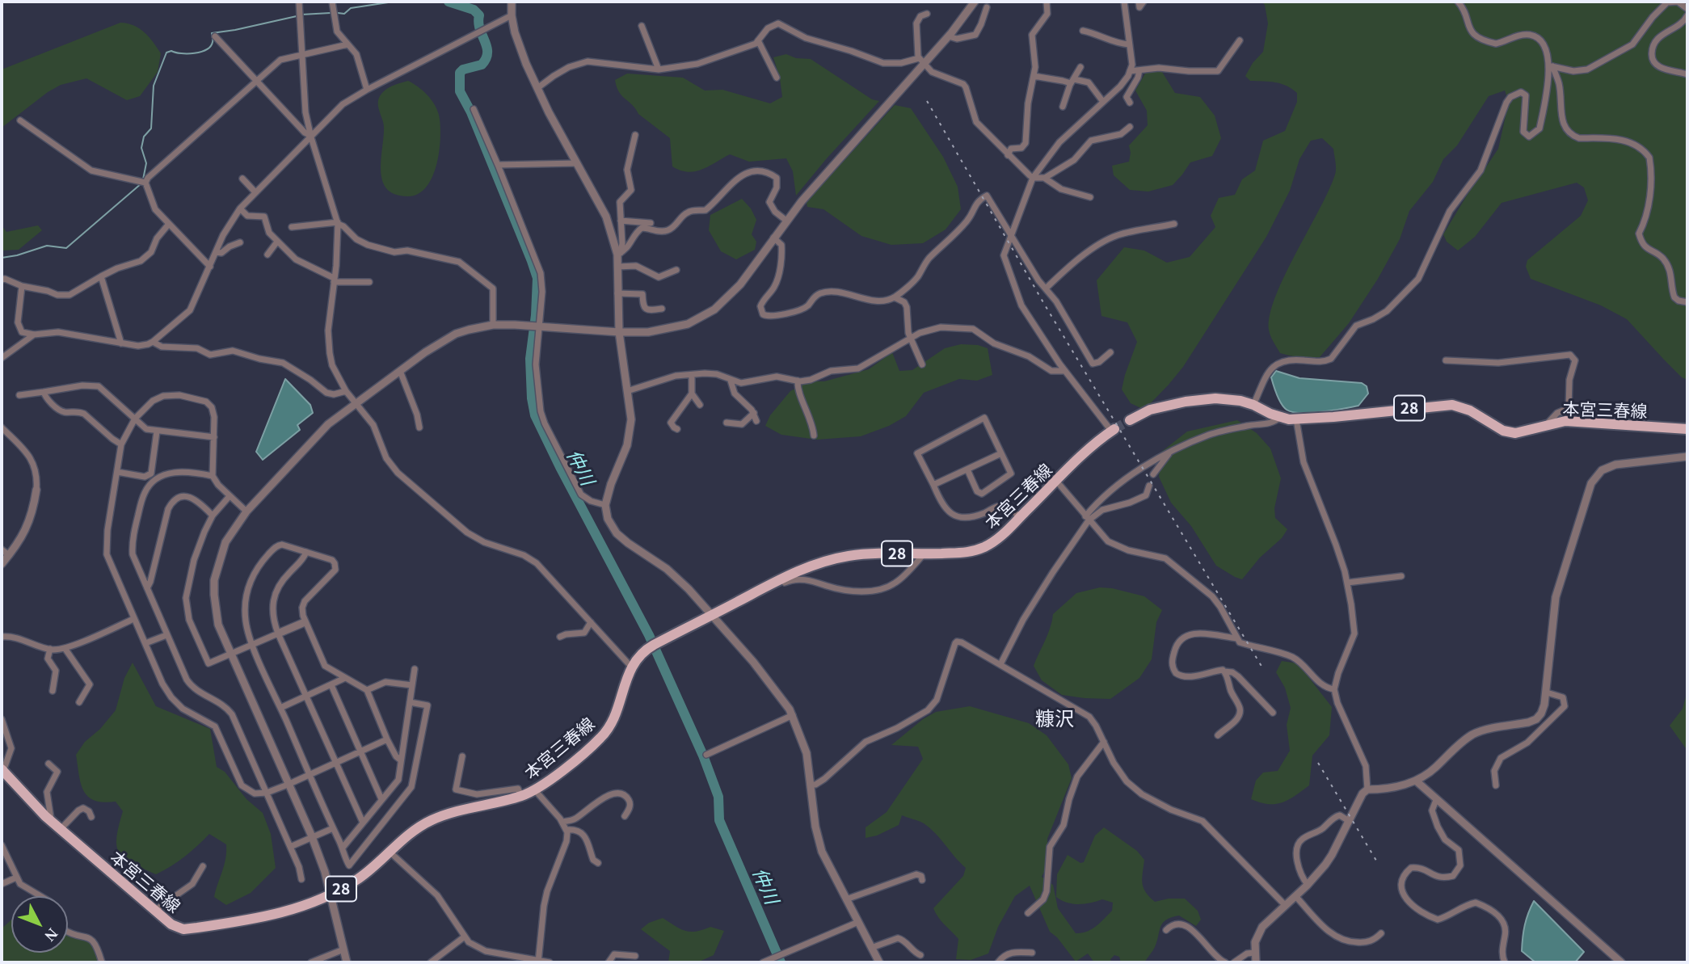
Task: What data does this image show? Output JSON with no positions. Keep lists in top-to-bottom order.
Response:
{
  "streets": {
    "main road": ["28", "本宮三春線"]
  },
  "districts": ["糠沢"],
  "water": ["仲川"],
  "north": "bottom right"
}
